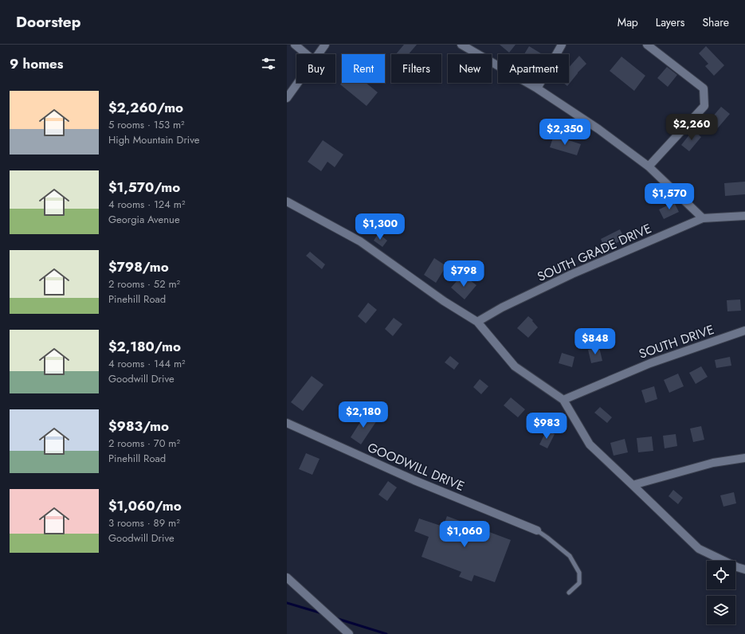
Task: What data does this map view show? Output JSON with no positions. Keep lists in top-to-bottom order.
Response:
{
  "streets": {
    "street": ["SOUTH GRADE DRIVE", "SOUTH DRIVE", "GOODWILL DRIVE"]
  },
  "page": {
    "header": "Doorstep",
    "nav": ["Map", "Layers", "Share"],
    "heading": "9 homes",
    "chip": [
      "Buy",
      "Rent",
      "Filters",
      "New",
      "Apartment"
    ],
    "list": [
      {
        "name": "$2,260/mo",
        "note": "5 rooms · 153 m² · High Mountain Drive"
      },
      {
        "name": "$1,570/mo",
        "note": "4 rooms · 124 m² · Georgia Avenue"
      },
      {
        "name": "$798/mo",
        "note": "2 rooms · 52 m² · Pinehill Road"
      },
      {
        "name": "$2,180/mo",
        "note": "4 rooms · 144 m² · Goodwill Drive"
      },
      {
        "name": "$983/mo",
        "note": "2 rooms · 70 m² · Pinehill Road"
      },
      {
        "name": "$1,060/mo",
        "note": "3 rooms · 89 m² · Goodwill Drive"
      }
    ],
    "price": [
      "$2,260",
      "$2,350",
      "$1,570",
      "$1,300",
      "$798",
      "$848",
      "$2,180",
      "$983",
      "$1,060"
    ]
  }
}
